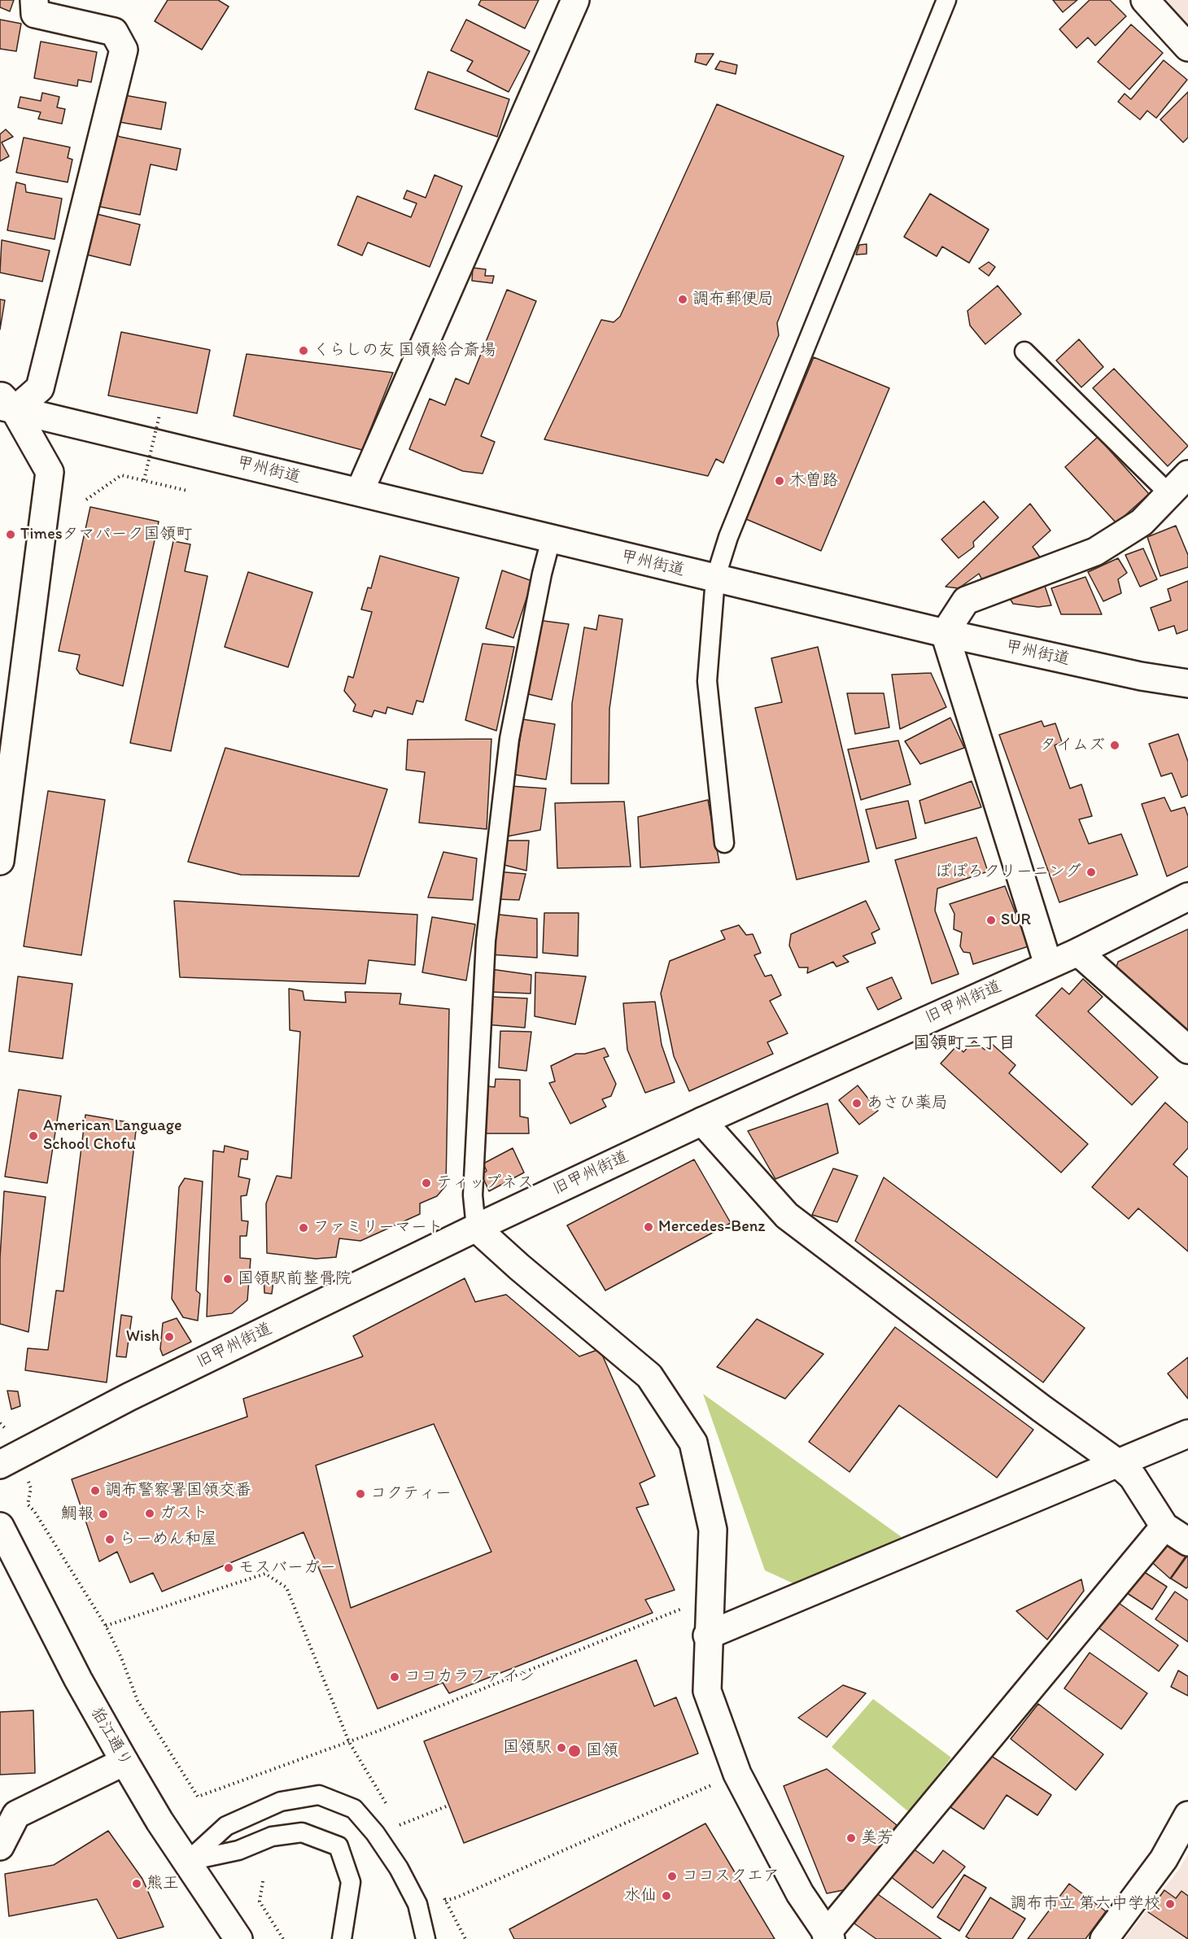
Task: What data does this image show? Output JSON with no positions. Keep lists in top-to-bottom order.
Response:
{
  "streets": {
    "main road": ["甲州街道", "旧甲州街道", "狛江通り"]
  },
  "districts": ["国領町二丁目"],
  "places": [
    "調布郵便局",
    "くらしの友 国領総合斎場",
    "木曽路",
    "Timesタマパーク国領町",
    "タイムズ",
    "ぽぽろクリーニング",
    "SUR",
    "あさひ薬局",
    "American Language School Chofu",
    "ティップネス",
    "Mercedes-Benz",
    "ファミリーマート",
    "国領駅前整骨院",
    "Wish",
    "調布警察署国領交番",
    "コクティー",
    "ガスト",
    "鯛報",
    "らーめん和屋",
    "モスバーガー",
    "ココカラファイン",
    "国領駅",
    "国領",
    "美芳",
    "ココスクエア",
    "熊王",
    "水仙",
    "調布市立 第六中学校"
  ]
}
